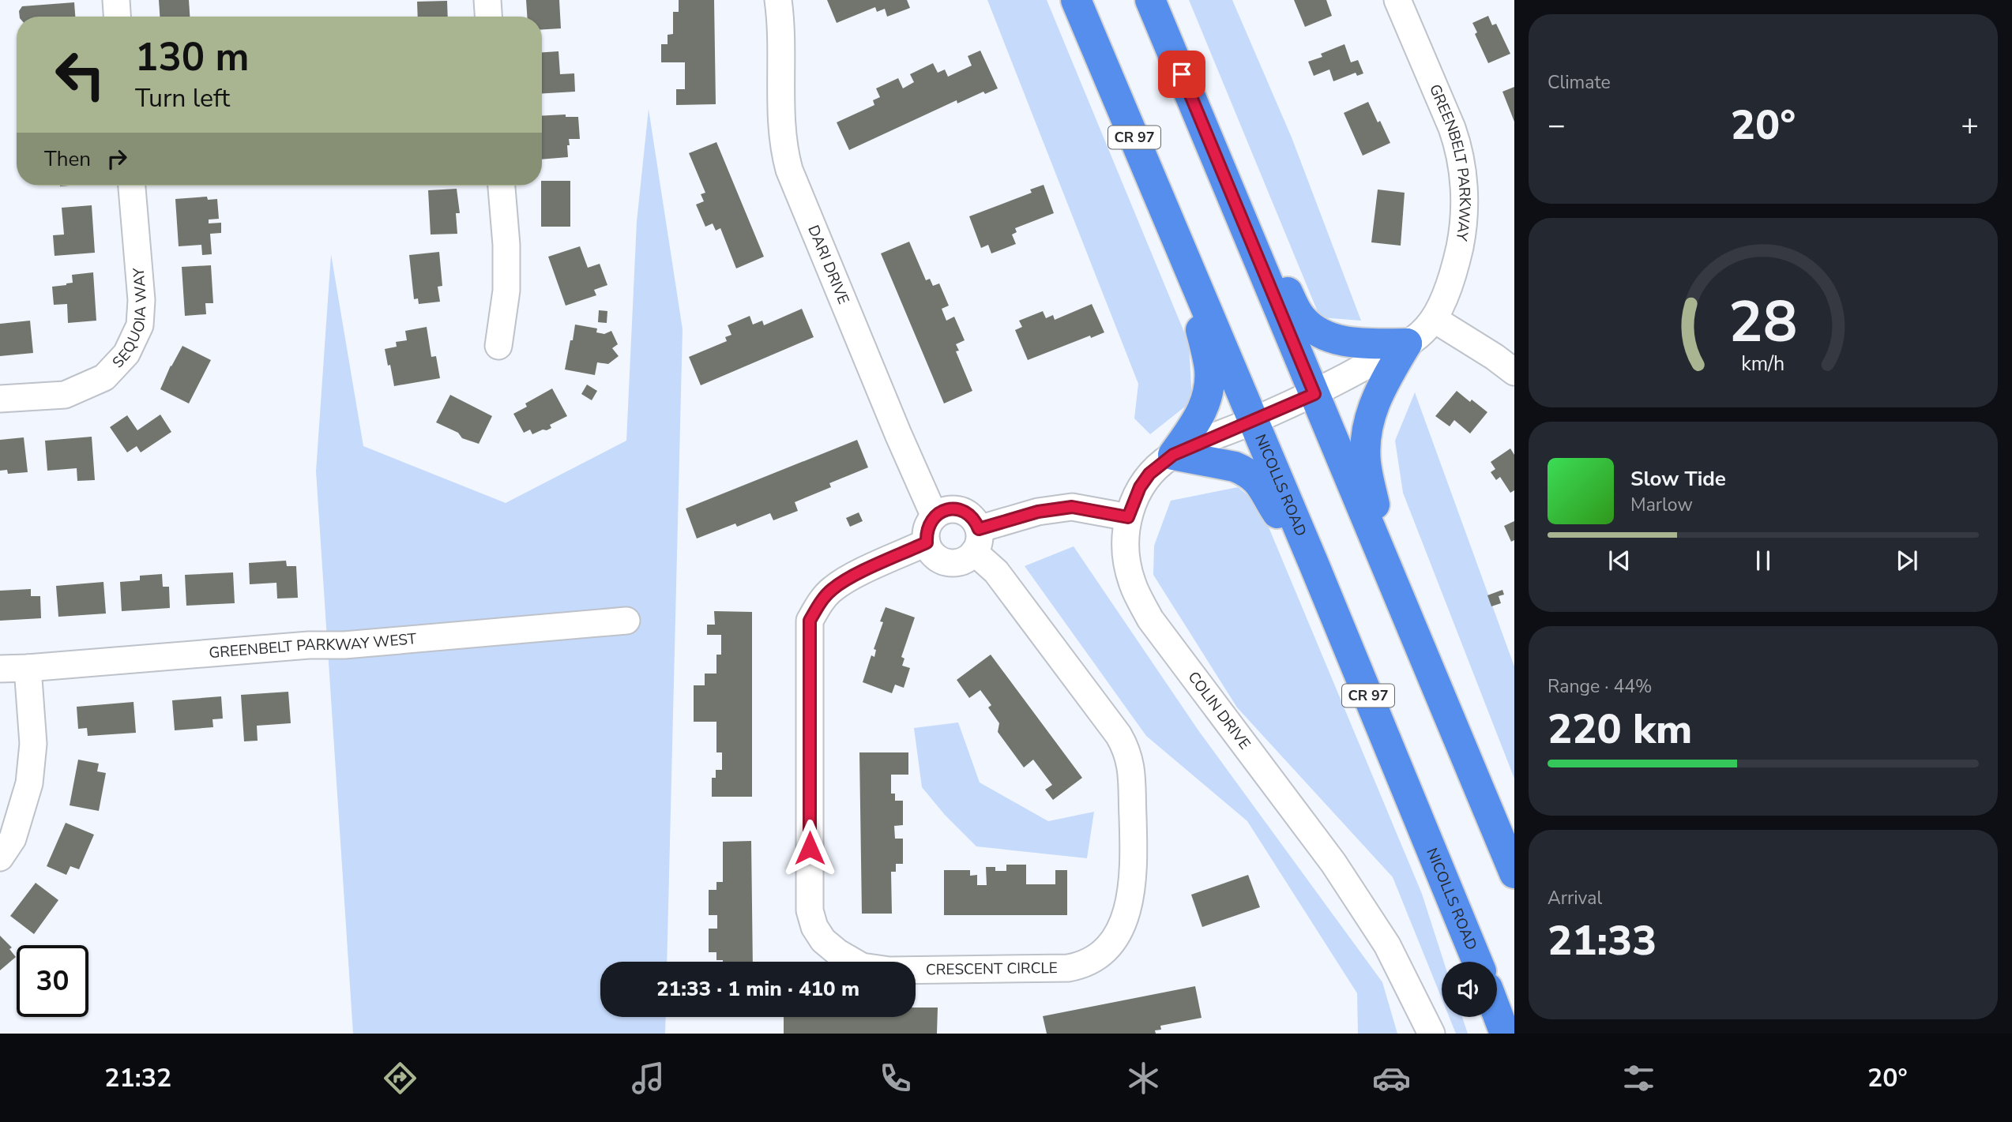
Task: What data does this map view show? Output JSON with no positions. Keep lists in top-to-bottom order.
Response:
{
  "streets": {
    "highway": ["CR 97", "NICOLLS ROAD"],
    "street": [
      "GREENBELT PARKWAY",
      "DARI DRIVE",
      "SEQUOIA WAY",
      "GREENBELT PARKWAY WEST",
      "COLIN DRIVE",
      "CRESCENT CIRCLE"
    ]
  },
  "crossings": [
    ["GREENBELT PARKWAY", "NICOLLS ROAD"],
    ["GREENBELT PARKWAY", "COLIN DRIVE"],
    ["DARI DRIVE", "CRESCENT CIRCLE"],
    ["NICOLLS ROAD", "COLIN DRIVE"]
  ],
  "page": {
    "tile": [
      "Climate",
      ["Range · 44%", "220 km"],
      ["Arrival", "21:33"]
    ],
    "turn": ["130 m", "Turn left"],
    "heat": ["−", "20°", "+"],
    "then": "Then",
    "song": ["Slow Tide", "Marlow"],
    "limit": "30",
    "trip": "21:33 · 1 min · 410 m",
    "tabs": ["21:32", "20°"],
    "gauge": ["28", "km/h"]
  }
}
